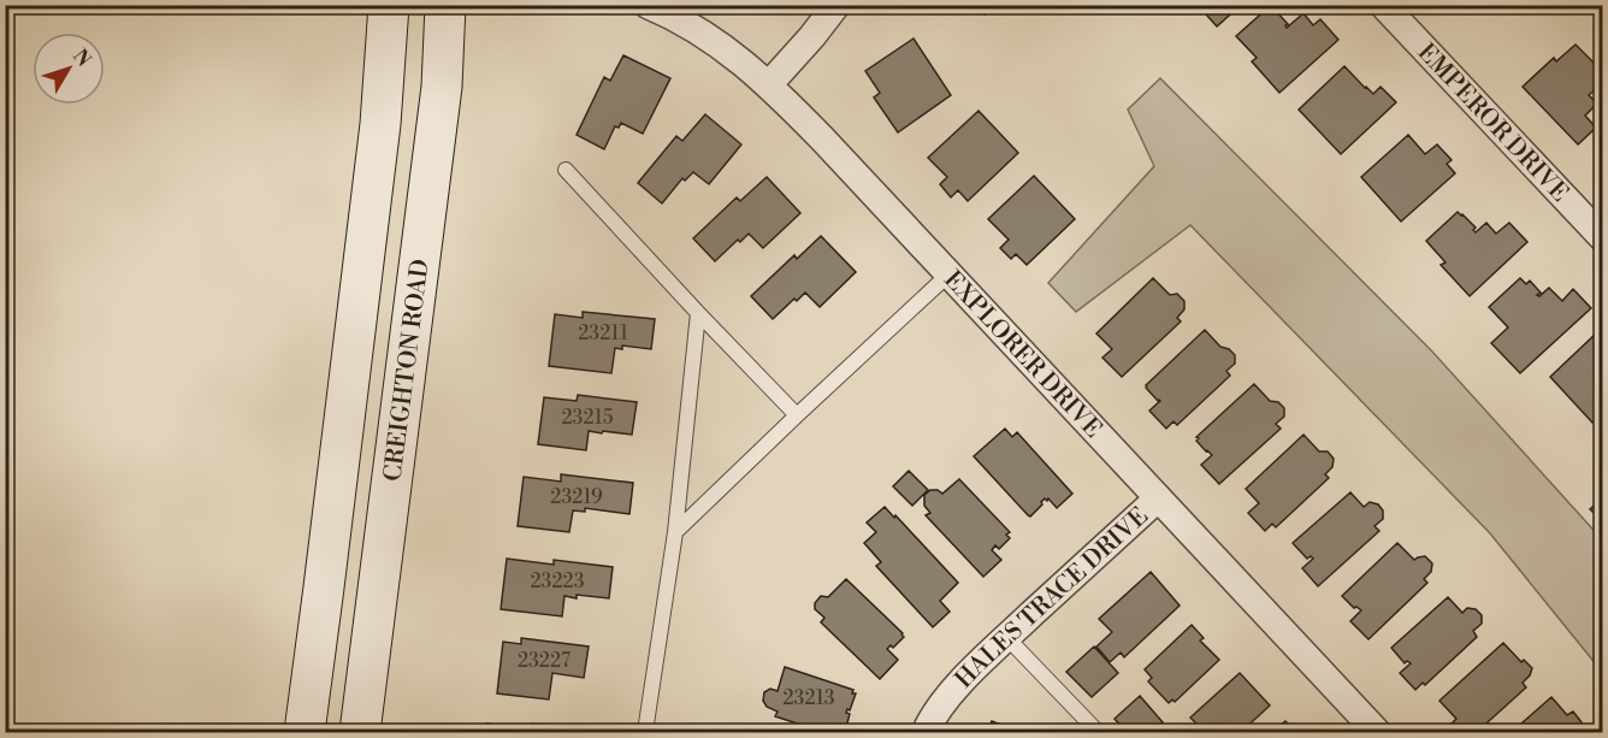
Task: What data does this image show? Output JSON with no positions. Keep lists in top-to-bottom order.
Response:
{
  "streets": {
    "street": [
      "EMPEROR DRIVE",
      "EXPLORER DRIVE",
      "CREIGHTON ROAD",
      "HALES TRACE DRIVE"
    ]
  },
  "crossings": [
    ["EXPLORER DRIVE", "HALES TRACE DRIVE"]
  ],
  "house_numbers": [
    "23211",
    "23215",
    "23219",
    "23223",
    "23227",
    "23213"
  ],
  "north": "top right"
}
